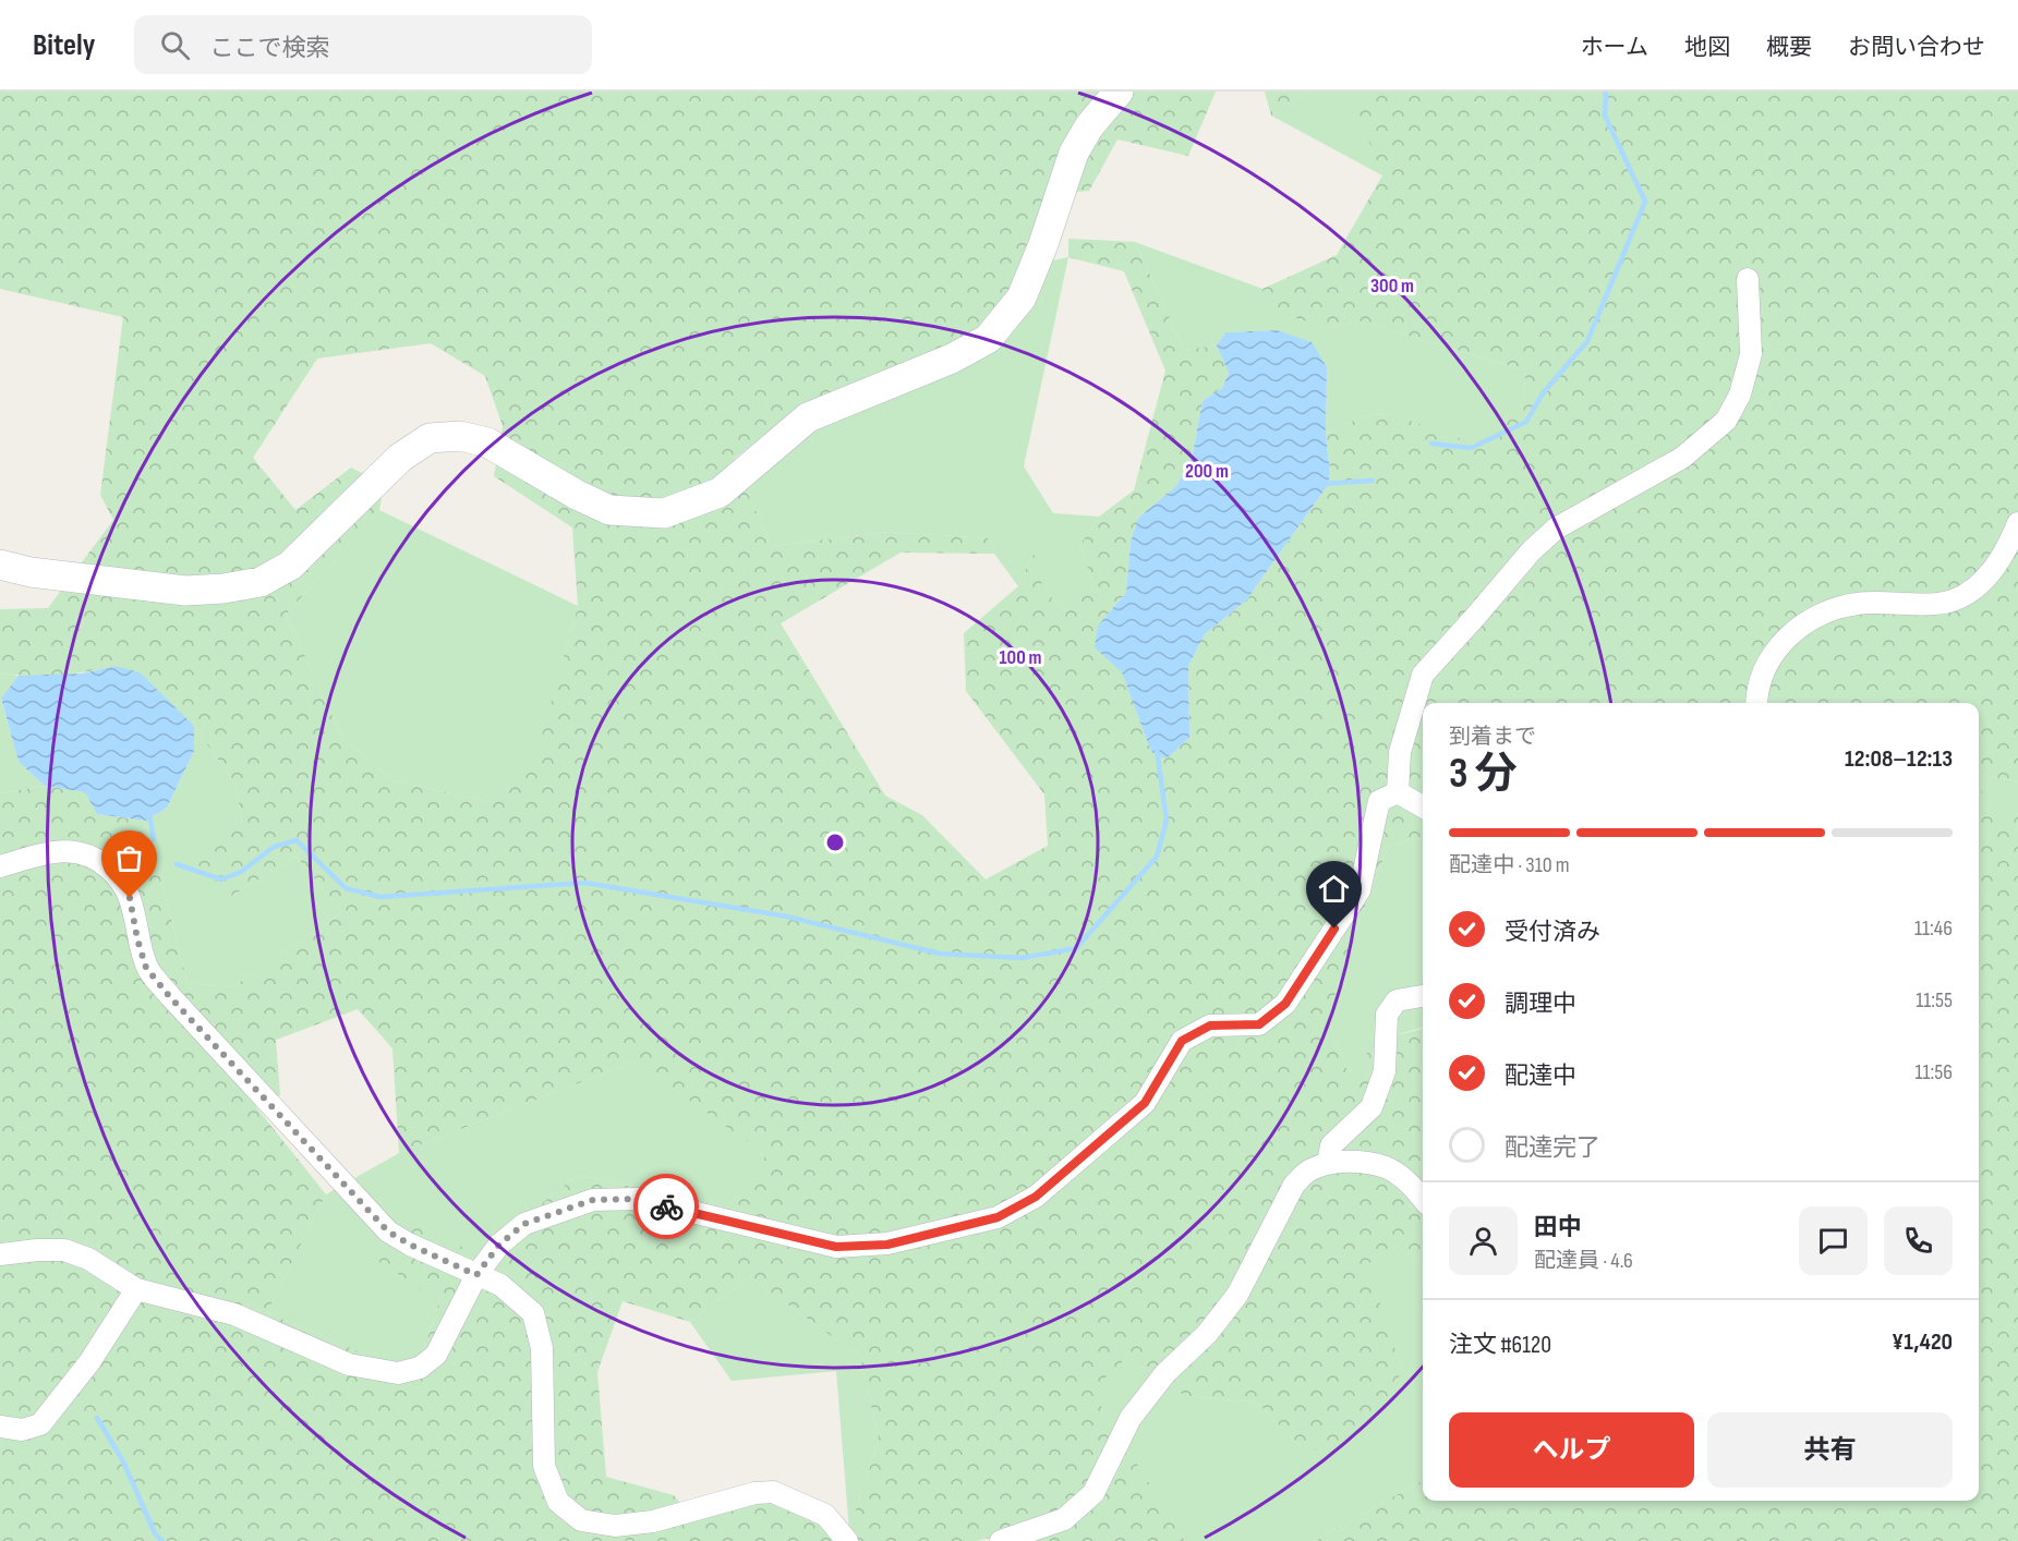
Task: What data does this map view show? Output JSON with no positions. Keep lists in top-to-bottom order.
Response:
{
  "page": {
    "header": "Bitely",
    "search": "ここで検索",
    "nav": [
      "ホーム",
      "地図",
      "概要",
      "お問い合わせ"
    ],
    "heading": ["3 分", "到着まで", "12:08–12:13"],
    "panel": [
      "田中",
      "配達員 · 4.6",
      "注文 #6120",
      "¥1,420"
    ],
    "bar": "配達中 · 310 m",
    "list": [
      ["受付済み", "11:46"],
      ["調理中", "11:55"],
      ["配達中", "11:56"],
      "配達完了"
    ],
    "buttons": ["ヘルプ", "共有"]
  },
  "rings": ["300 m", "200 m", "100 m"]
}
